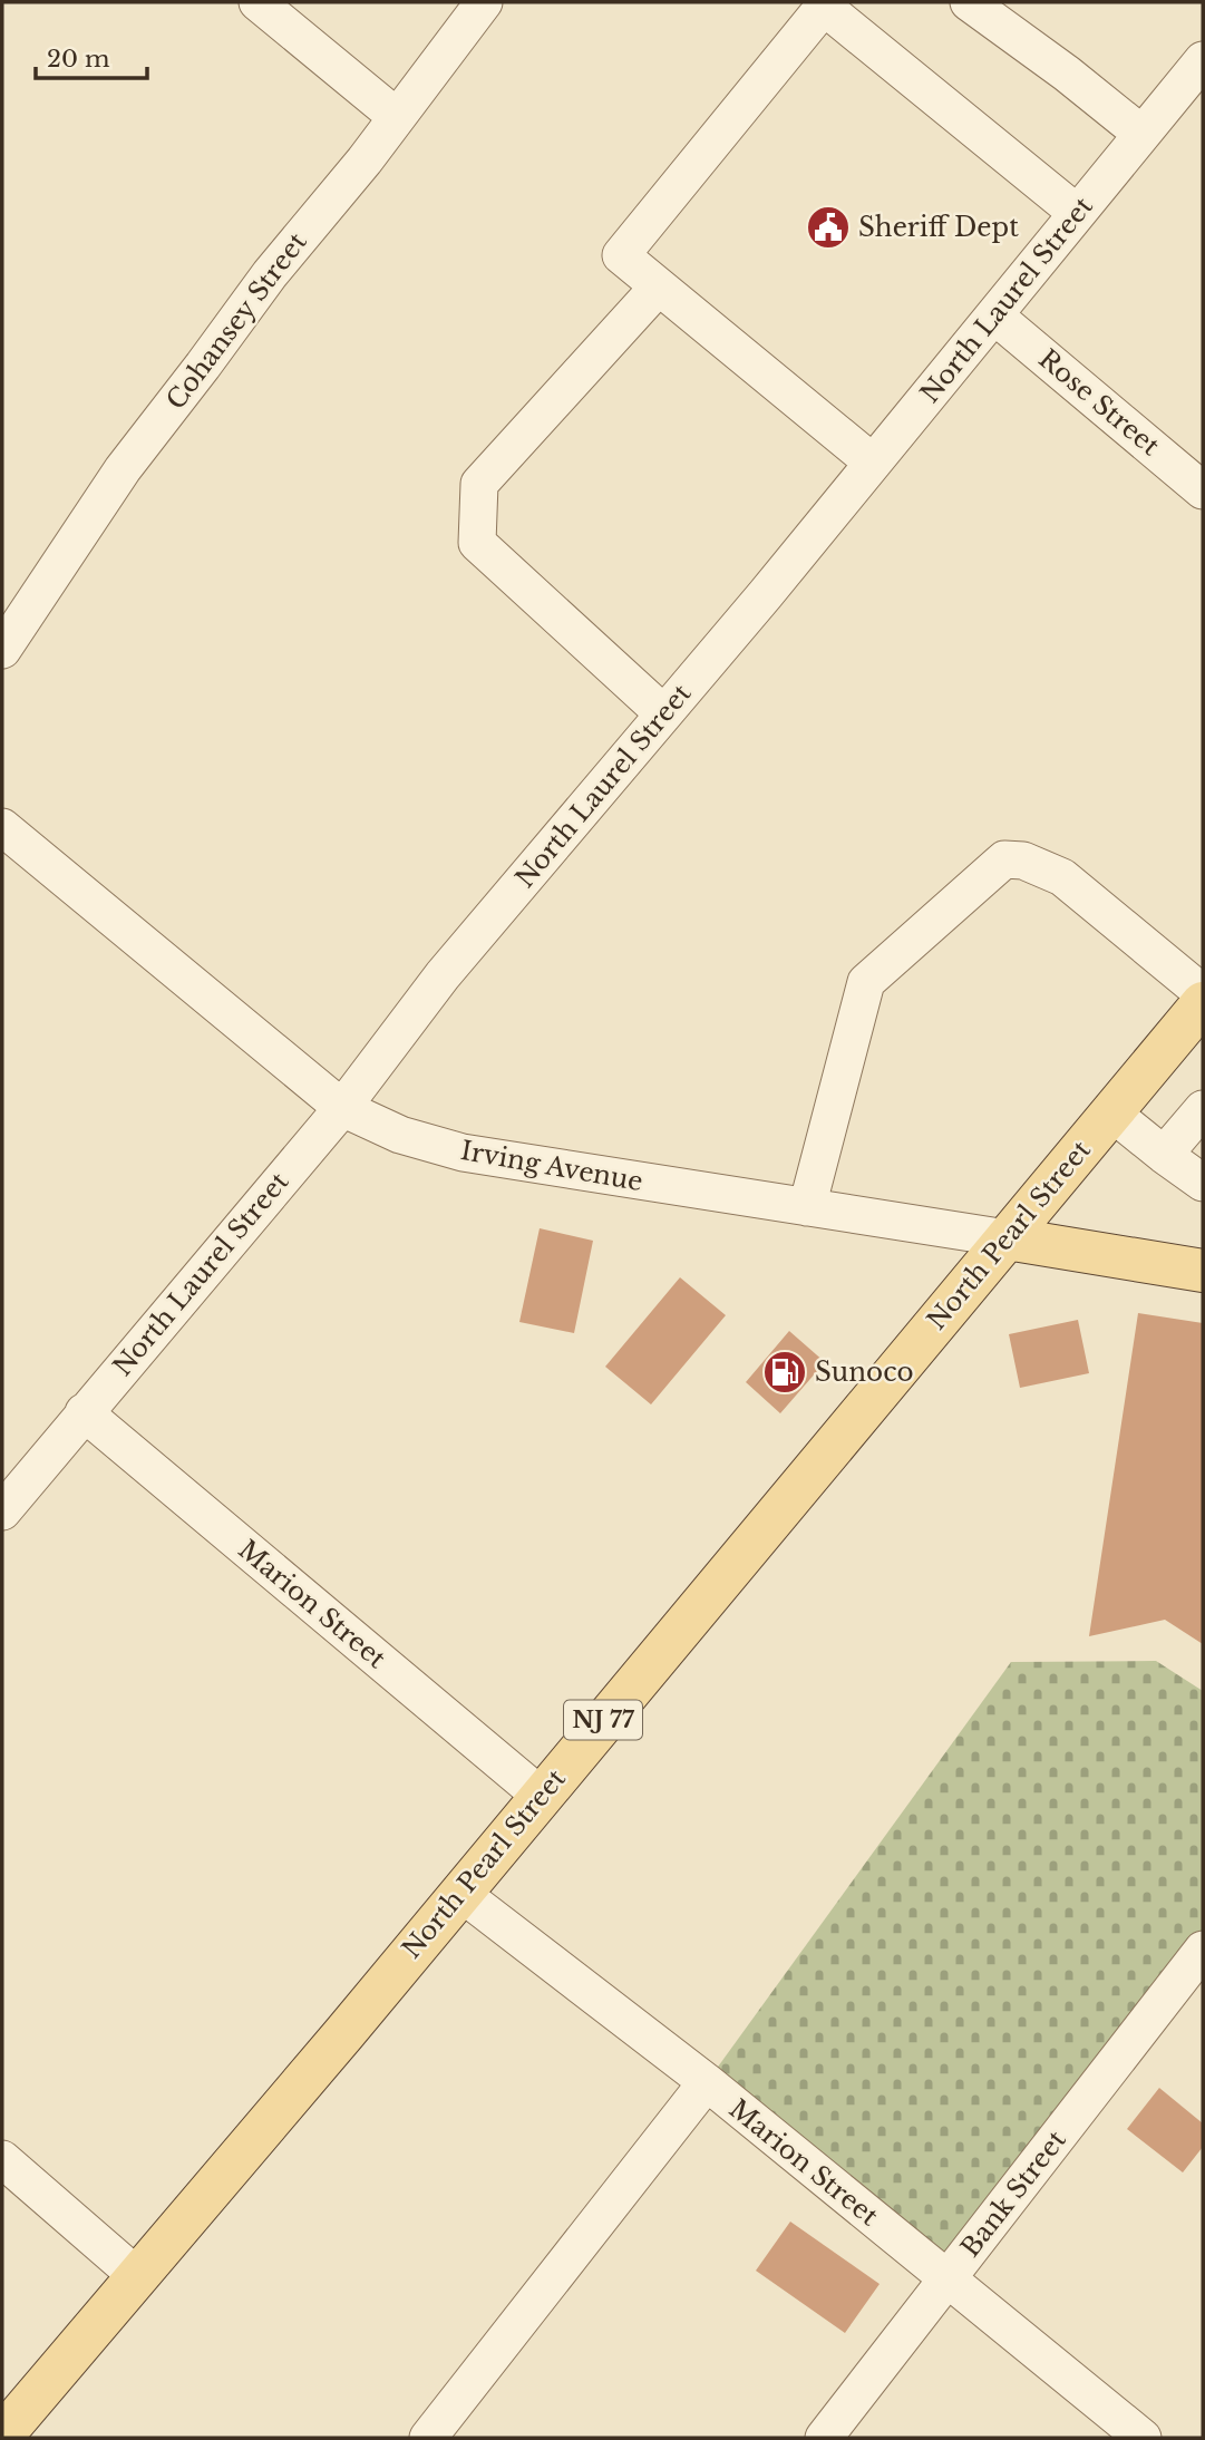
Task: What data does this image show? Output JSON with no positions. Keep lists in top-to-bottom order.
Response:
{
  "streets": {
    "main road": ["Irving Avenue", "North Pearl Street", "NJ 77"],
    "street": [
      "North Laurel Street",
      "Cohansey Street",
      "Rose Street",
      "Marion Street",
      "Bank Street"
    ]
  },
  "crossings": [
    ["North Laurel Street", "Rose Street"],
    ["North Laurel Street", "Irving Avenue"],
    ["North Laurel Street", "Marion Street"],
    ["Irving Avenue", "North Pearl Street"],
    ["North Pearl Street", "Marion Street"],
    ["Marion Street", "Bank Street"]
  ],
  "places": {
    "public building": ["Sheriff Dept"],
    "fuel station": ["Sunoco"]
  },
  "scale_bar": "20 m"
}
